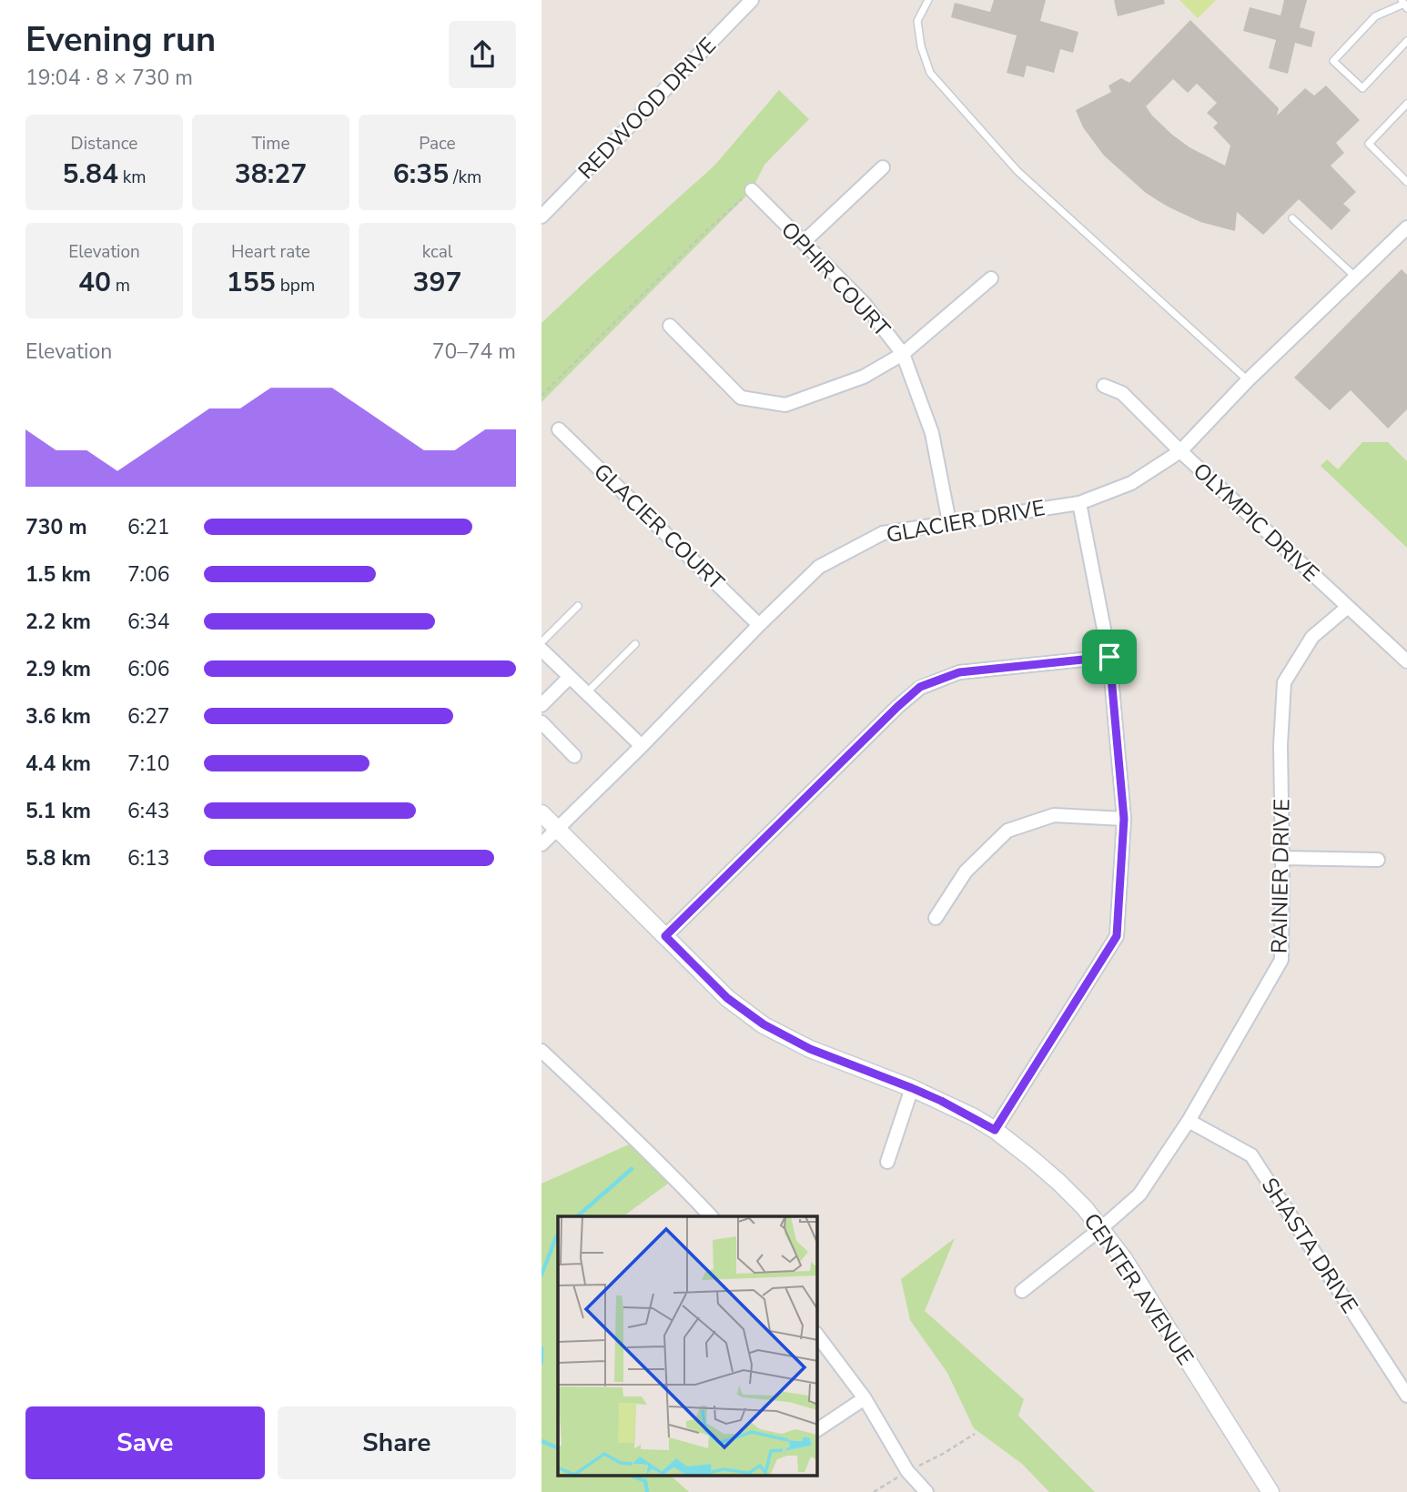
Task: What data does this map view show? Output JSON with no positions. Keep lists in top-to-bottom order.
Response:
{
  "streets": {
    "street": [
      "REDWOOD DRIVE",
      "OPHIR COURT",
      "GLACIER DRIVE",
      "OLYMPIC DRIVE",
      "GLACIER COURT",
      "RAINIER DRIVE",
      "SHASTA DRIVE",
      "CENTER AVENUE"
    ]
  },
  "crossings": [
    ["OPHIR COURT", "GLACIER DRIVE"],
    ["GLACIER DRIVE", "OLYMPIC DRIVE"],
    ["GLACIER DRIVE", "GLACIER COURT"],
    ["GLACIER DRIVE", "CENTER AVENUE"],
    ["OLYMPIC DRIVE", "RAINIER DRIVE"],
    ["RAINIER DRIVE", "SHASTA DRIVE"],
    ["RAINIER DRIVE", "CENTER AVENUE"]
  ],
  "page": {
    "heading": ["Evening run", "19:04 · 8 × 730 m"],
    "stats": [
      ["Distance", "5.84 km"],
      ["Time", "38:27"],
      ["Pace", "6:35 /km"],
      ["Elevation", "40 m"],
      ["Heart rate", "155 bpm"],
      ["kcal", "397"]
    ],
    "chart": ["Elevation", "70–74 m"],
    "list": [
      {
        "name": "730 m",
        "note": "6:21"
      },
      {
        "name": "1.5 km",
        "note": "7:06"
      },
      {
        "name": "2.2 km",
        "note": "6:34"
      },
      {
        "name": "2.9 km",
        "note": "6:06"
      },
      {
        "name": "3.6 km",
        "note": "6:27"
      },
      {
        "name": "4.4 km",
        "note": "7:10"
      },
      {
        "name": "5.1 km",
        "note": "6:43"
      },
      {
        "name": "5.8 km",
        "note": "6:13"
      }
    ],
    "buttons": ["Save", "Share"]
  }
}
